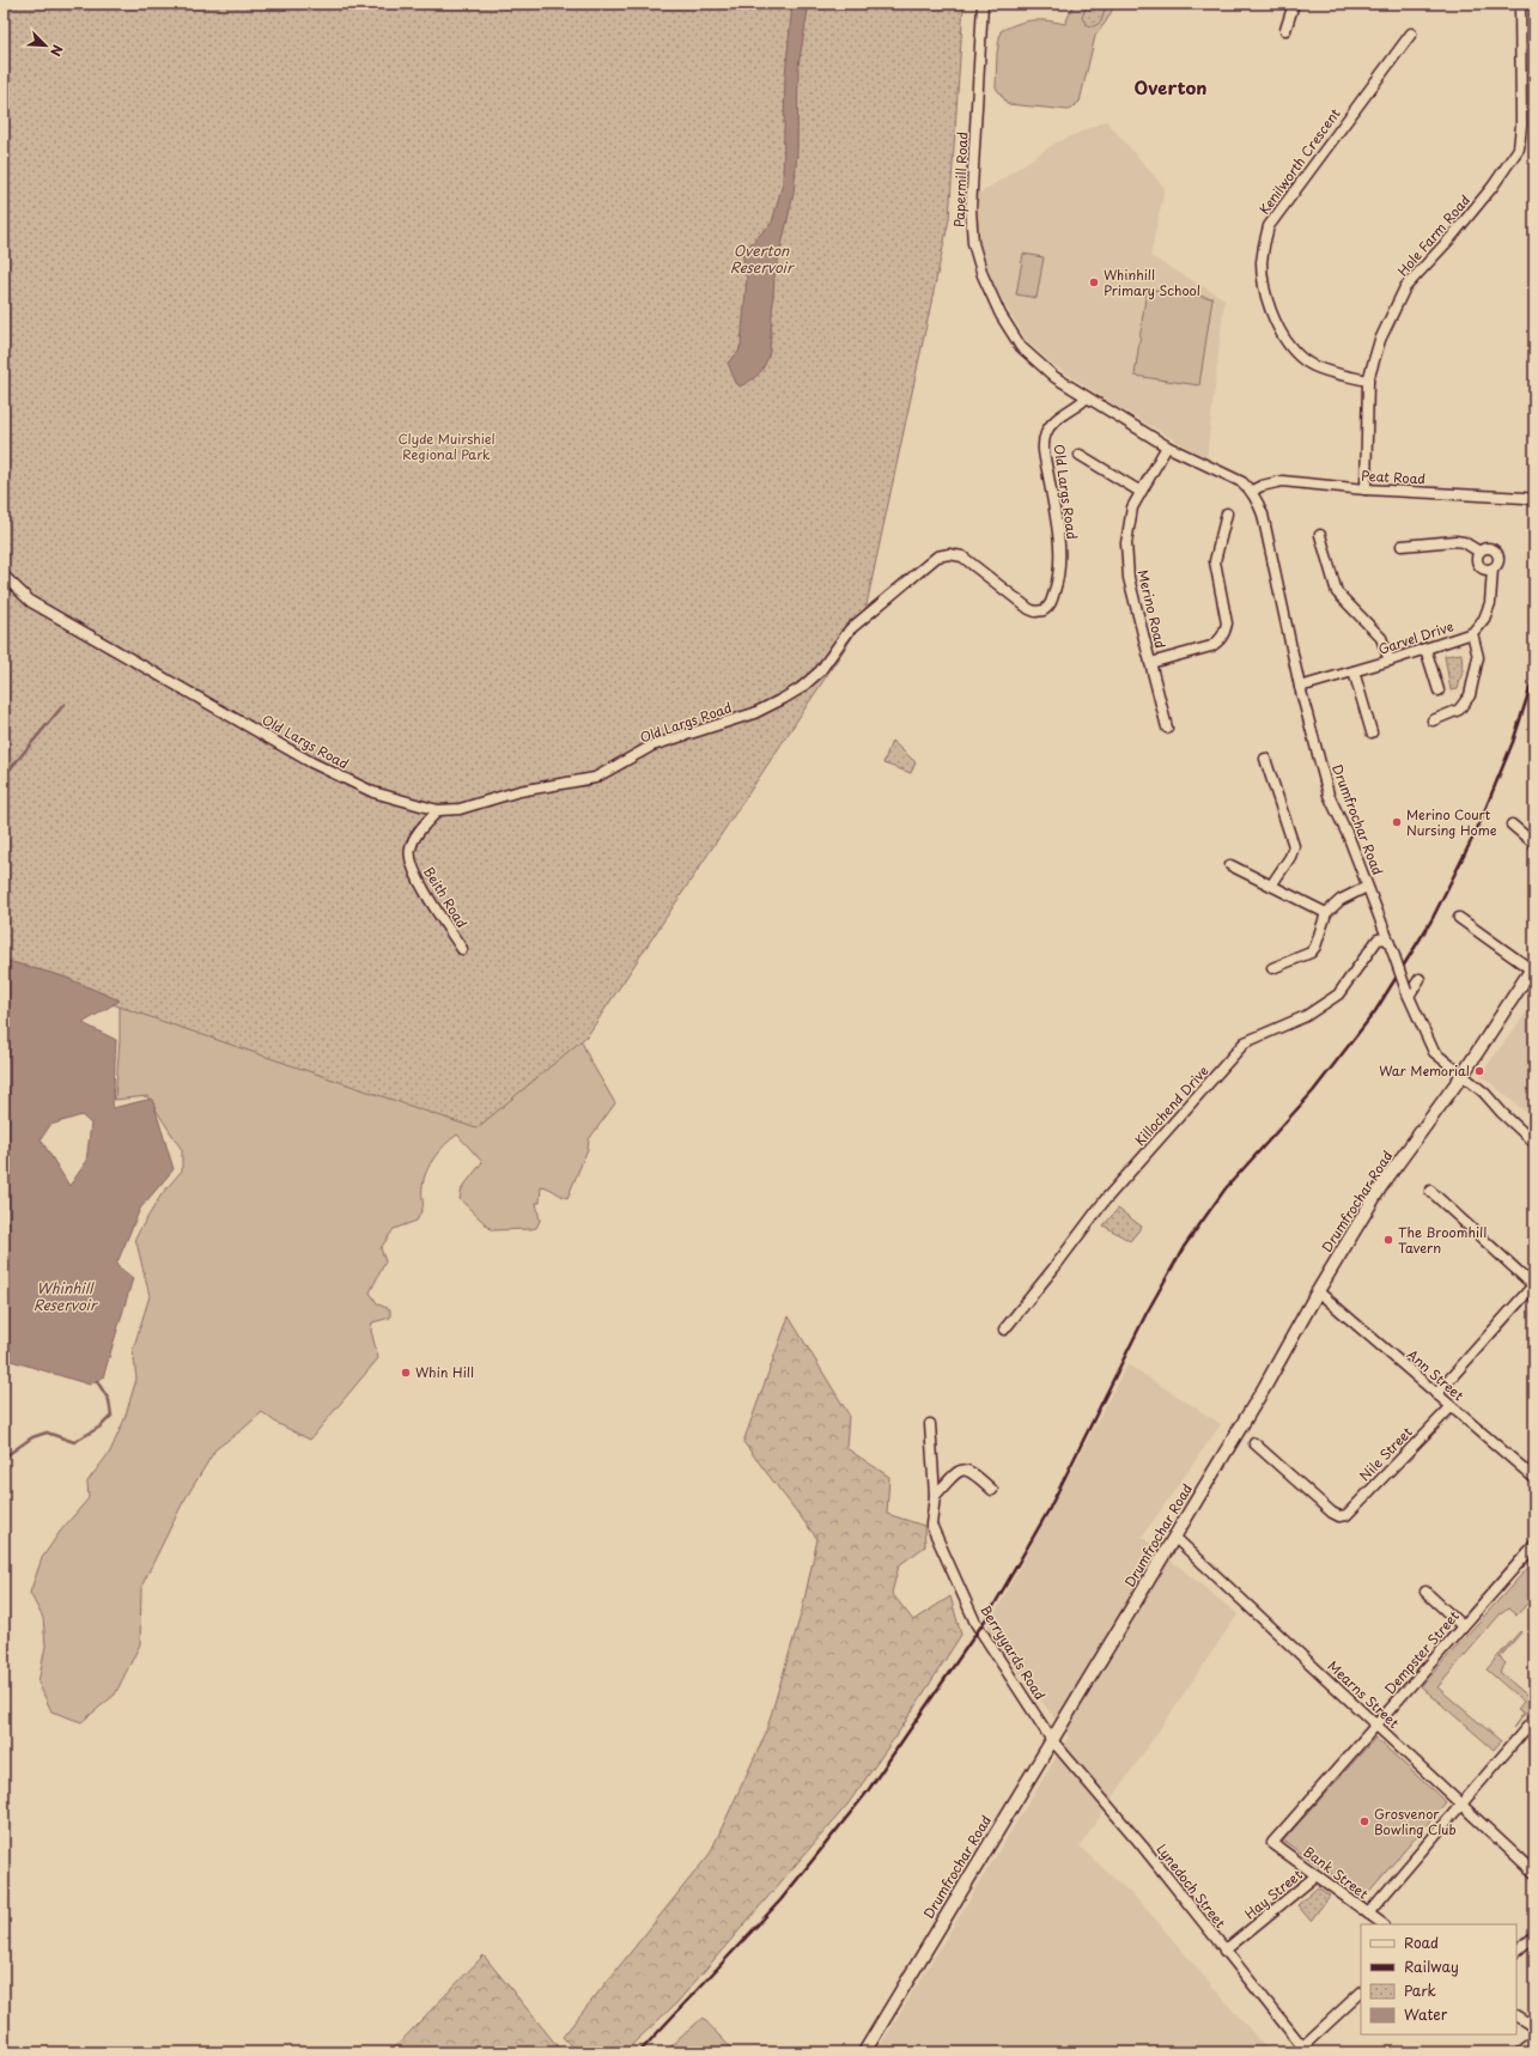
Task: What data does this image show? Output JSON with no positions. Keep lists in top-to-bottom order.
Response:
{
  "streets": {
    "main road": ["Drumfrochar Road"],
    "street": [
      "Kenilworth Crescent",
      "Papermill Road",
      "Hole Farm Road",
      "Peat Road",
      "Old Largs Road",
      "Merino Road",
      "Garvel Drive",
      "Beith Road",
      "Killochend Drive",
      "Ann Street",
      "Nile Street",
      "Berryyards Road",
      "Dempster Street",
      "Mearns Street",
      "Bank Street",
      "Lynedoch Street",
      "Hay Street"
    ]
  },
  "crossings": [
    ["Kenilworth Crescent", "Hole Farm Road"],
    ["Papermill Road", "Old Largs Road"],
    ["Hole Farm Road", "Peat Road"],
    ["Peat Road", "Drumfrochar Road"],
    ["Old Largs Road", "Beith Road"],
    ["Garvel Drive", "Drumfrochar Road"],
    ["Drumfrochar Road", "Killochend Drive"],
    ["Drumfrochar Road", "Ann Street"],
    ["Drumfrochar Road", "Berryyards Road"],
    ["Drumfrochar Road", "Mearns Street"],
    ["Drumfrochar Road", "Lynedoch Street"],
    ["Ann Street", "Nile Street"],
    ["Berryyards Road", "Lynedoch Street"],
    ["Dempster Street", "Mearns Street"],
    ["Dempster Street", "Bank Street"],
    ["Bank Street", "Hay Street"],
    ["Lynedoch Street", "Hay Street"]
  ],
  "districts": ["Overton"],
  "water": ["Overton Reservoir", "Whinhill Reservoir"],
  "parks": ["Clyde Muirshiel Regional Park"],
  "places": [
    "Whinhill Primary School",
    "Merino Court Nursing Home",
    "War Memorial",
    "The Broomhill Tavern",
    "Whin Hill",
    "Grosvenor Bowling Club"
  ],
  "legend": [
    "Road",
    "Railway",
    "Park",
    "Water"
  ],
  "north": "bottom right"
}
